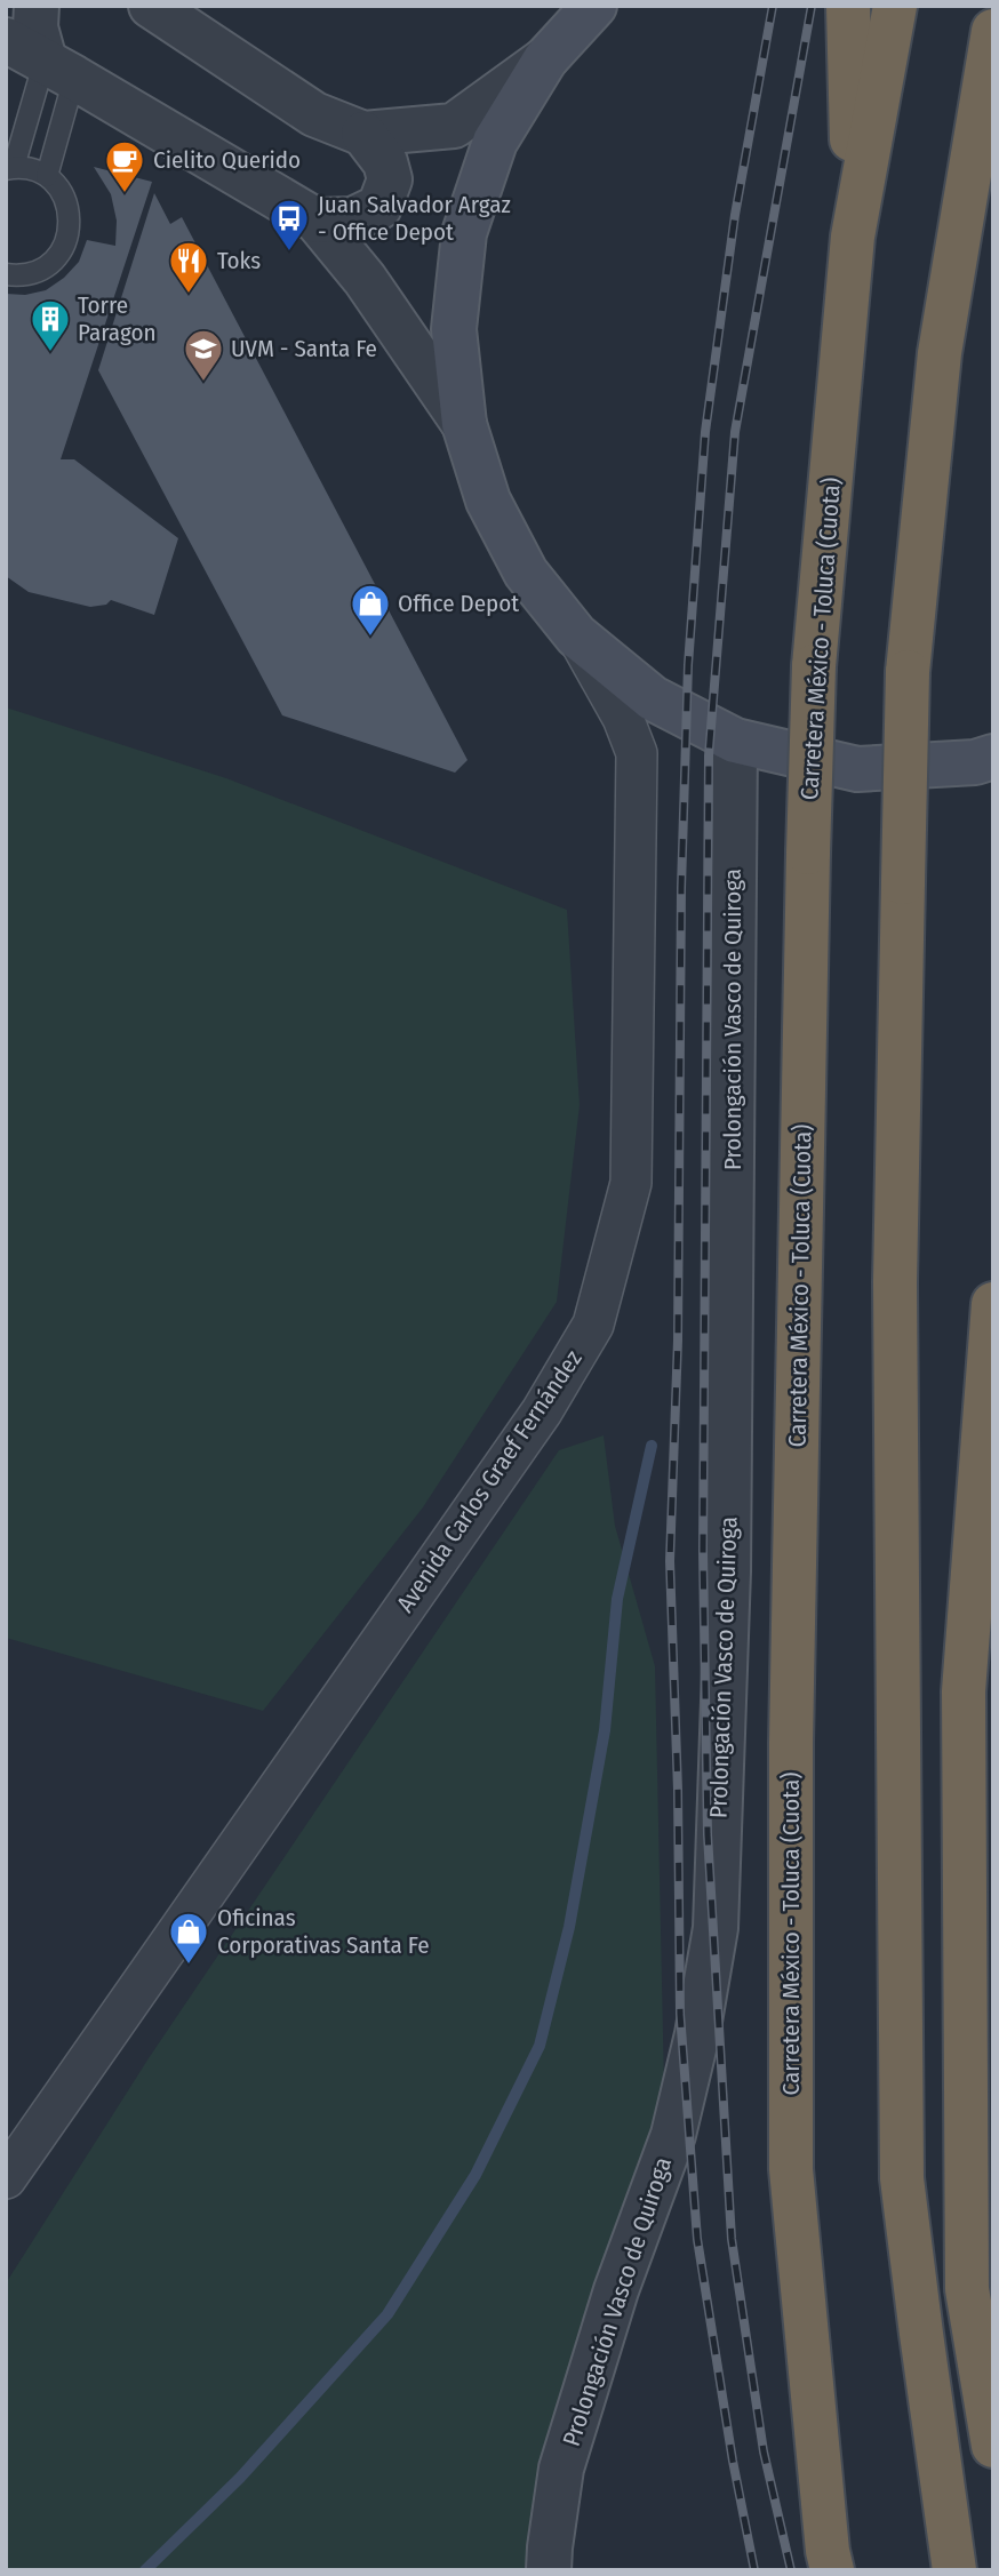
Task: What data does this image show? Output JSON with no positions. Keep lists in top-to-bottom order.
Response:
{
  "streets": {
    "highway": ["Carretera México - Toluca (Cuota)"],
    "street": ["Prolongación Vasco de Quiroga", "Avenida Carlos Graef Fernández"]
  },
  "places": {
    "cafe": ["Cielito Querido"],
    "bus stop": ["Juan Salvador Argaz - Office Depot"],
    "restaurant": ["Toks"],
    "building": ["Torre Paragon"],
    "school or university": ["UVM - Santa Fe"],
    "shop": ["Office Depot", "Oficinas Corporativas Santa Fe"]
  }
}
